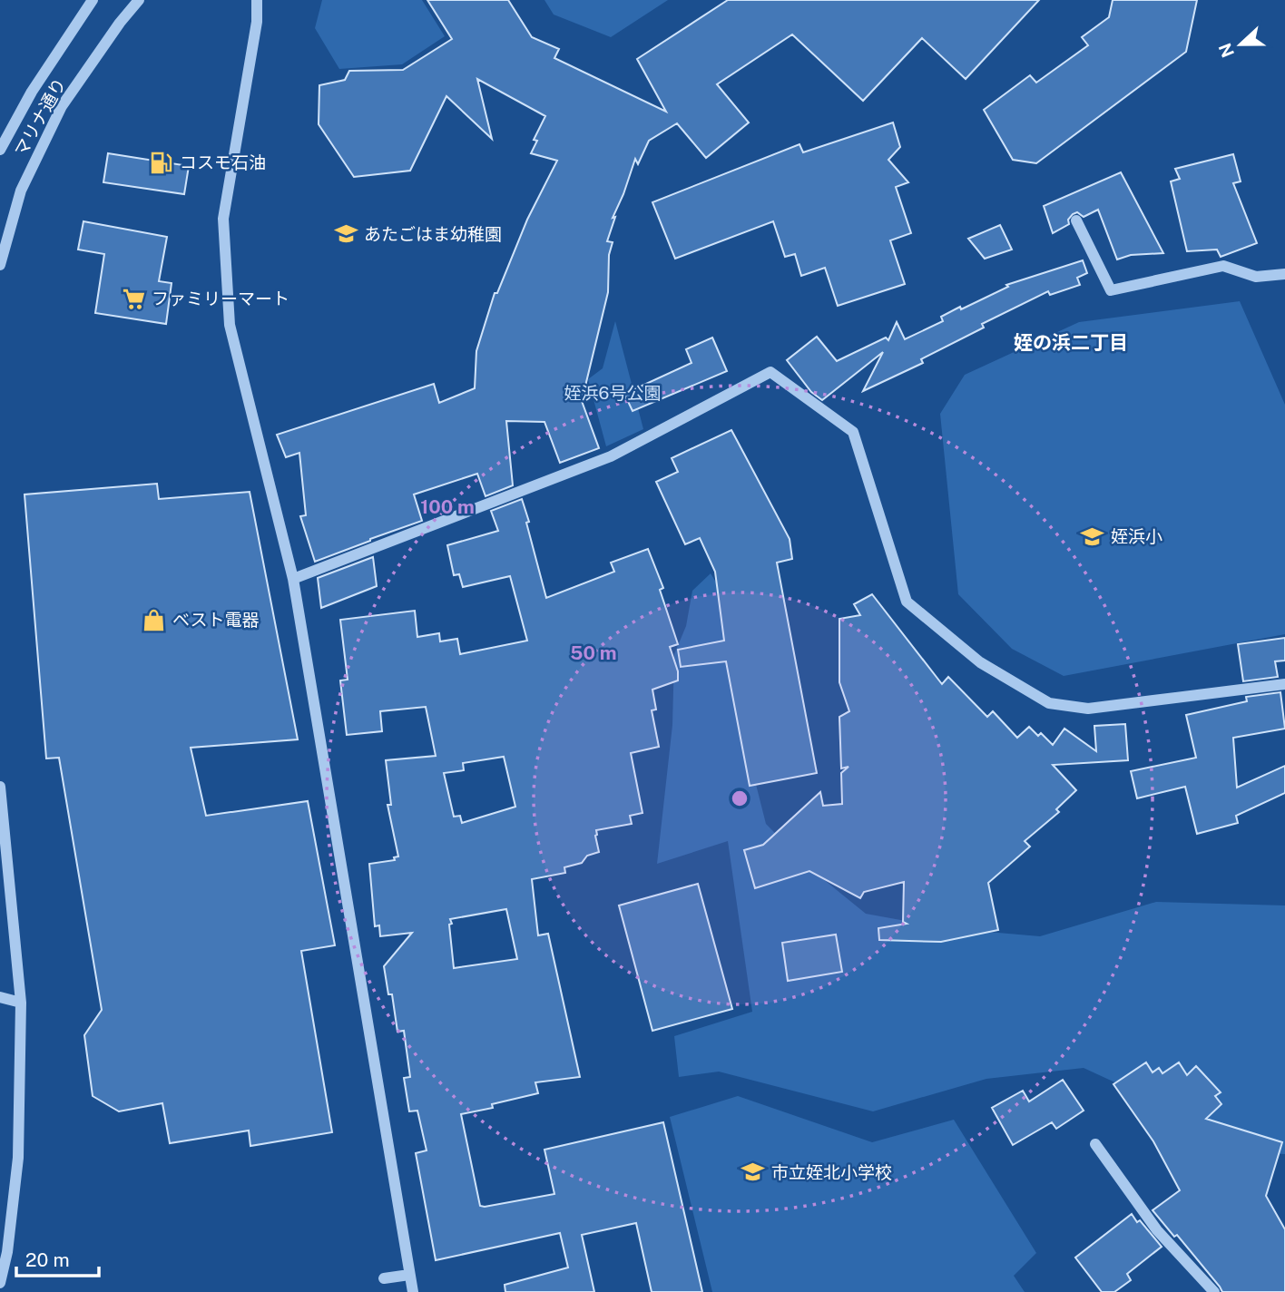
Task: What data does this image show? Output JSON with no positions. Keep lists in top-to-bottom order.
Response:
{
  "streets": {
    "street": ["マリナ通り"]
  },
  "districts": ["姪の浜二丁目"],
  "parks": ["姪浜6号公園"],
  "places": {
    "fuel station": ["コスモ石油"],
    "school or university": ["あたごはま幼稚園", "姪浜小", "市立姪北小学校"],
    "supermarket": ["ファミリーマート"],
    "shop": ["ベスト電器"]
  },
  "scale_bar": "20 m",
  "north": "left",
  "rings": ["100 m", "50 m"]
}
